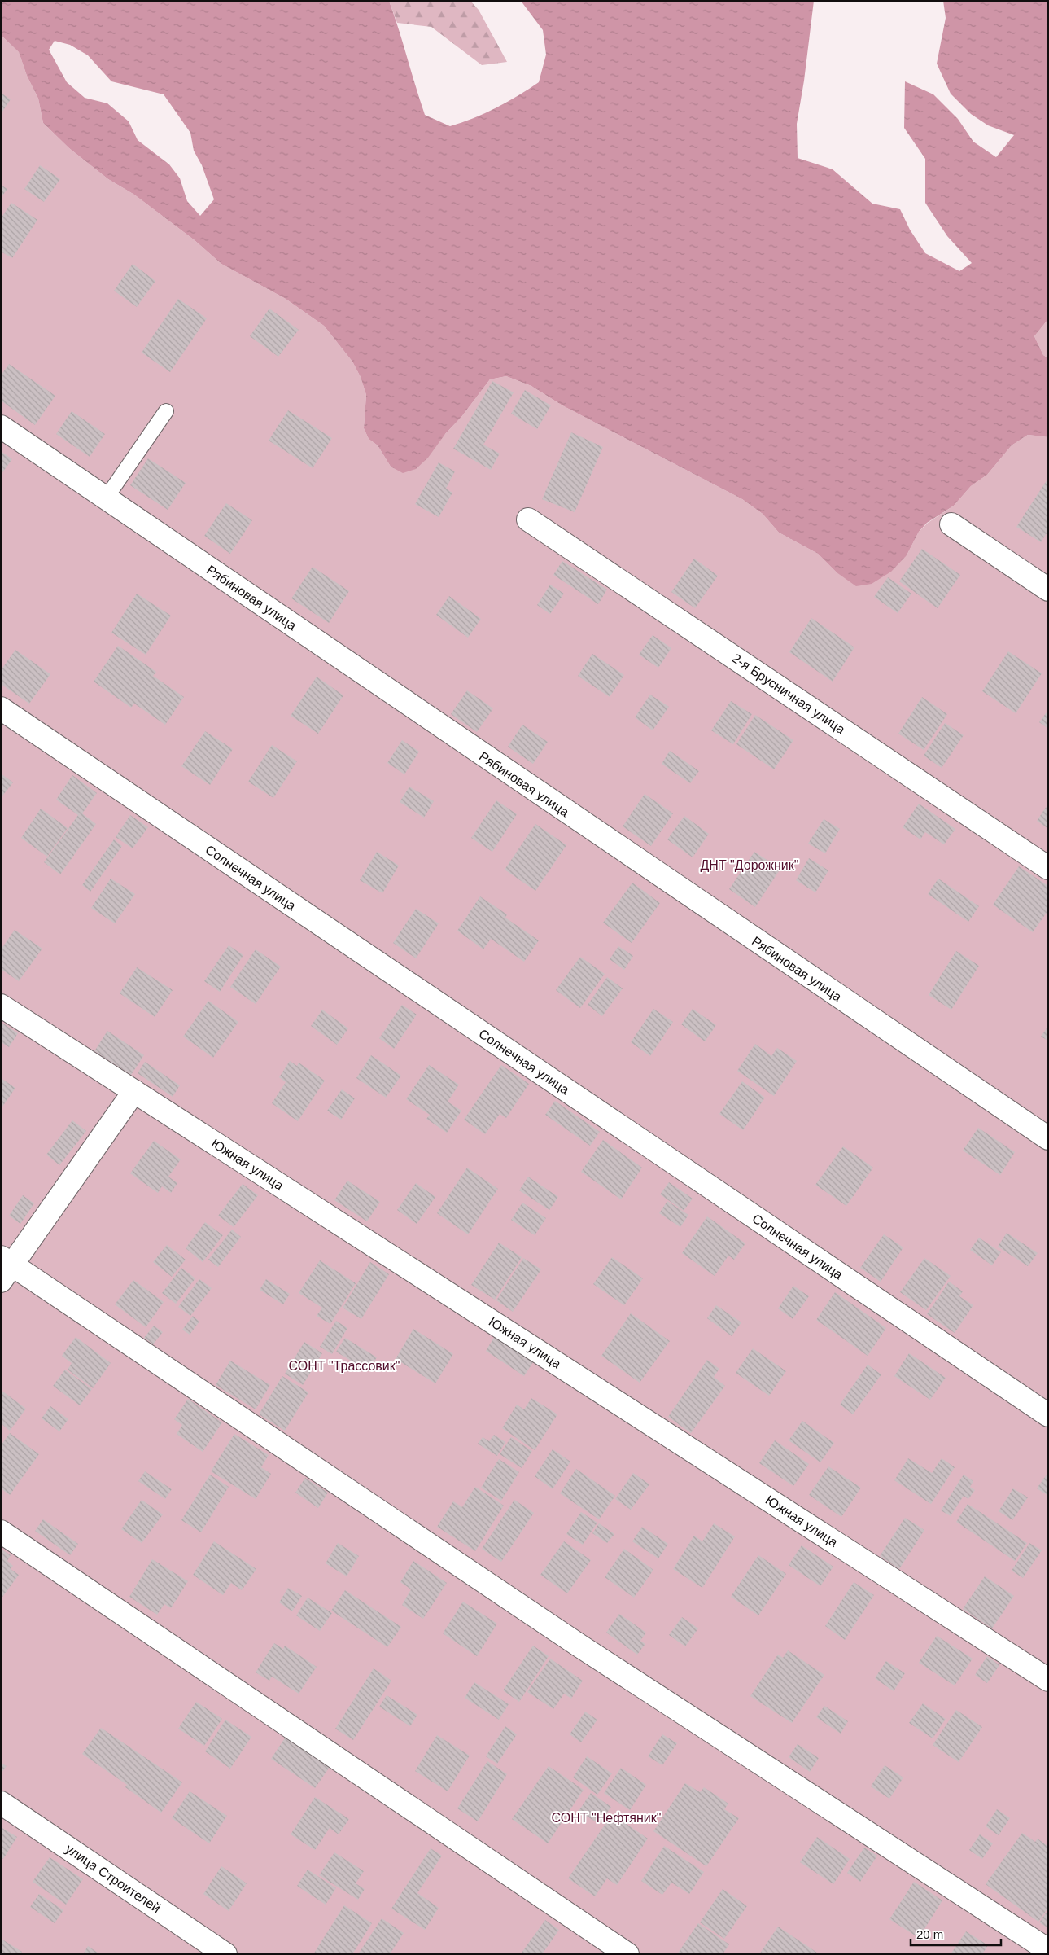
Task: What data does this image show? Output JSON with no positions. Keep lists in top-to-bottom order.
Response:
{
  "streets": {
    "street": [
      "Рябиновая улица",
      "2-я Брусничная улица",
      "Солнечная улица",
      "Южная улица",
      "улица Строителей"
    ]
  },
  "parks": ["ДНТ \"Дорожник\"", "СОНТ \"Трассовик\"", "СОНТ \"Нефтяник\""],
  "scale_bar": "20 m"
}
